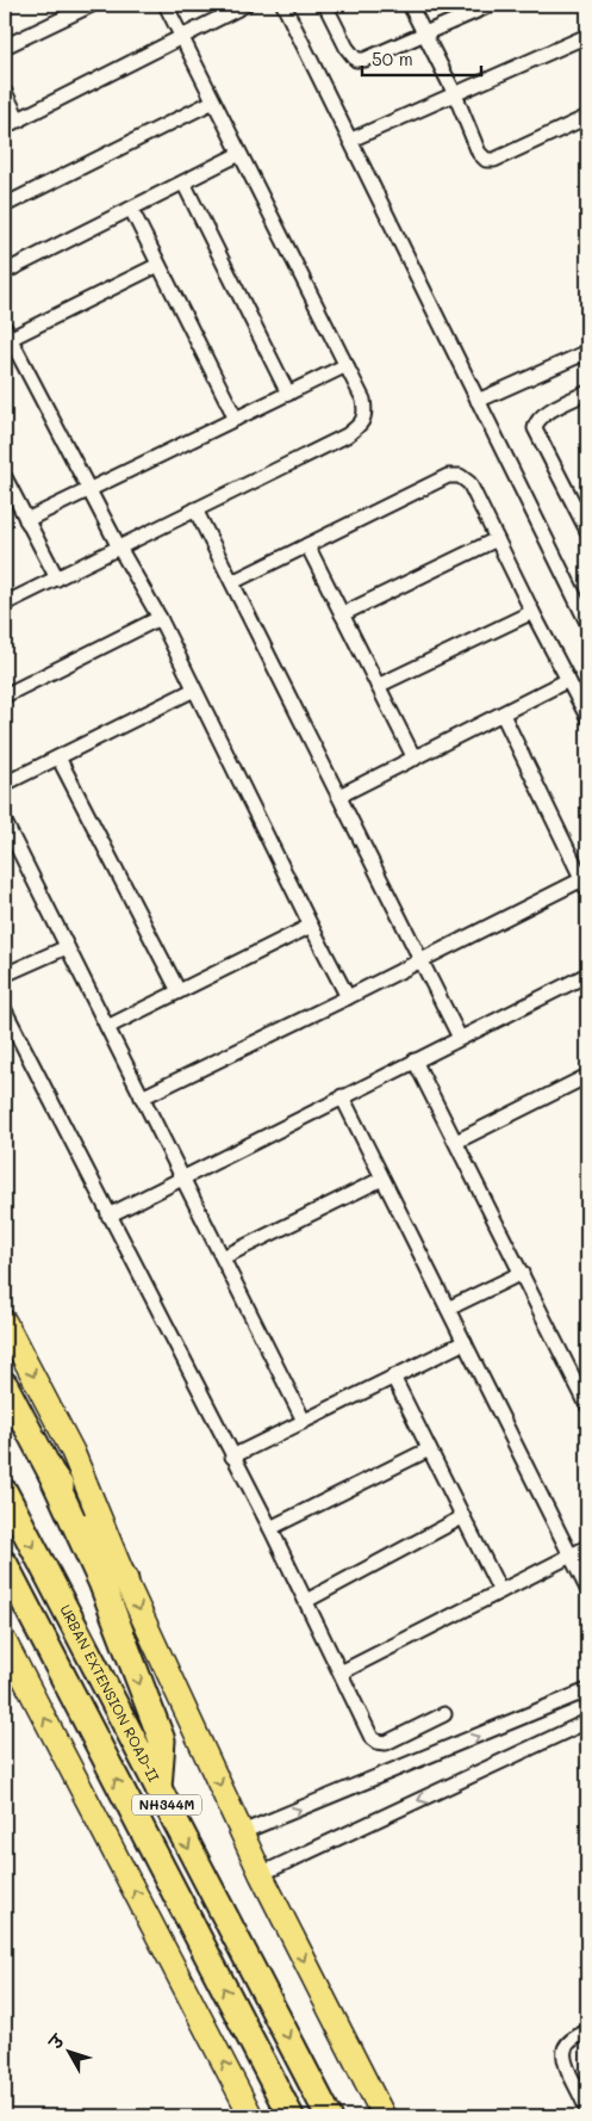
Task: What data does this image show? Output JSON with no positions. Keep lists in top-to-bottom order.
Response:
{
  "streets": {
    "highway": ["URBAN EXTENSION ROAD-II", "NH344M"]
  },
  "scale_bar": "50 m",
  "north": "top left"
}
